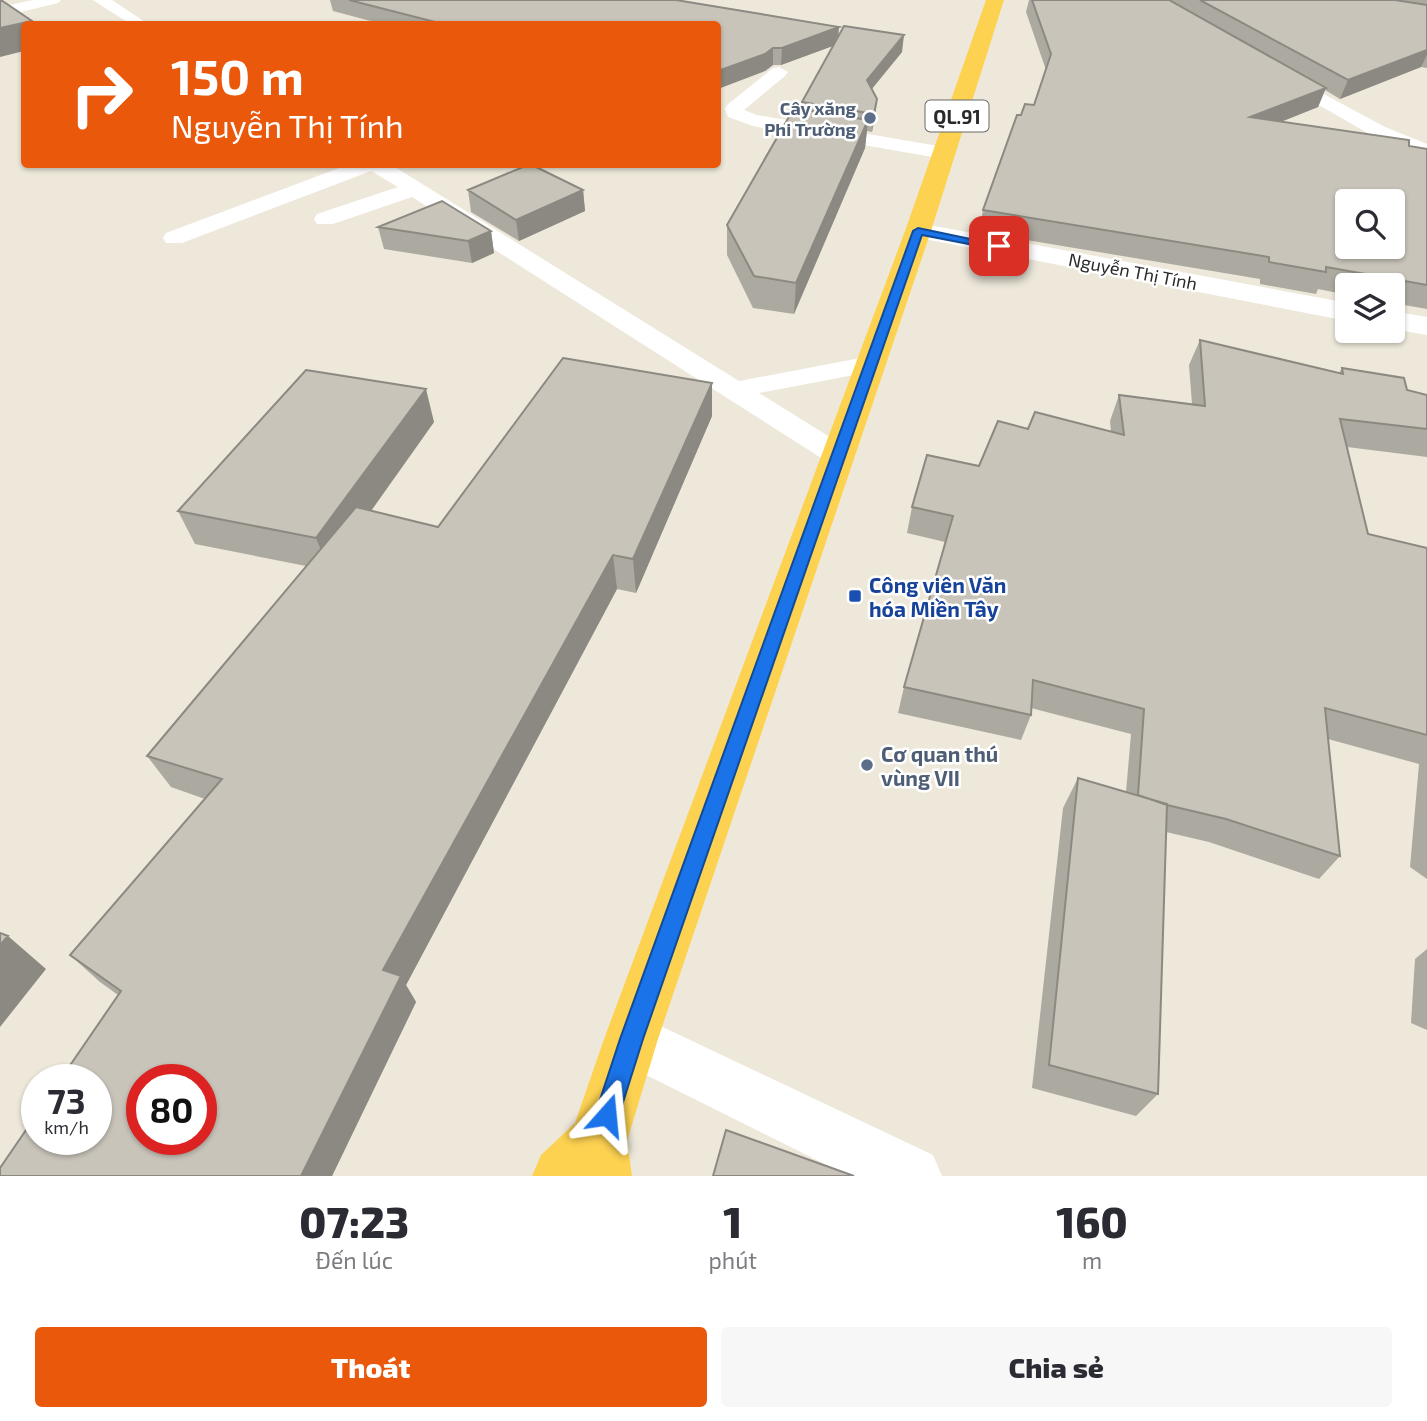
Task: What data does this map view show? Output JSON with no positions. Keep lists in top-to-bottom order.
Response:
{
  "streets": {
    "highway": ["QL.91"],
    "street": ["Nguyễn Thị Tính"]
  },
  "crossings": [
    ["QL.91", "Nguyễn Thị Tính"]
  ],
  "places": {
    "other": ["Cây xăng Phi Trường", "Cơ quan thú vùng VII"],
    "transit": ["Công viên Văn hóa Miền Tây"]
  },
  "page": {
    "turn": ["150 m", "Nguyễn Thị Tính"],
    "speed": "73 km/h",
    "limit": "80",
    "eta": [
      "07:23",
      "Đến lúc",
      "1",
      "phút",
      "160",
      "m"
    ],
    "buttons": ["Thoát", "Chia sẻ"]
  }
}
